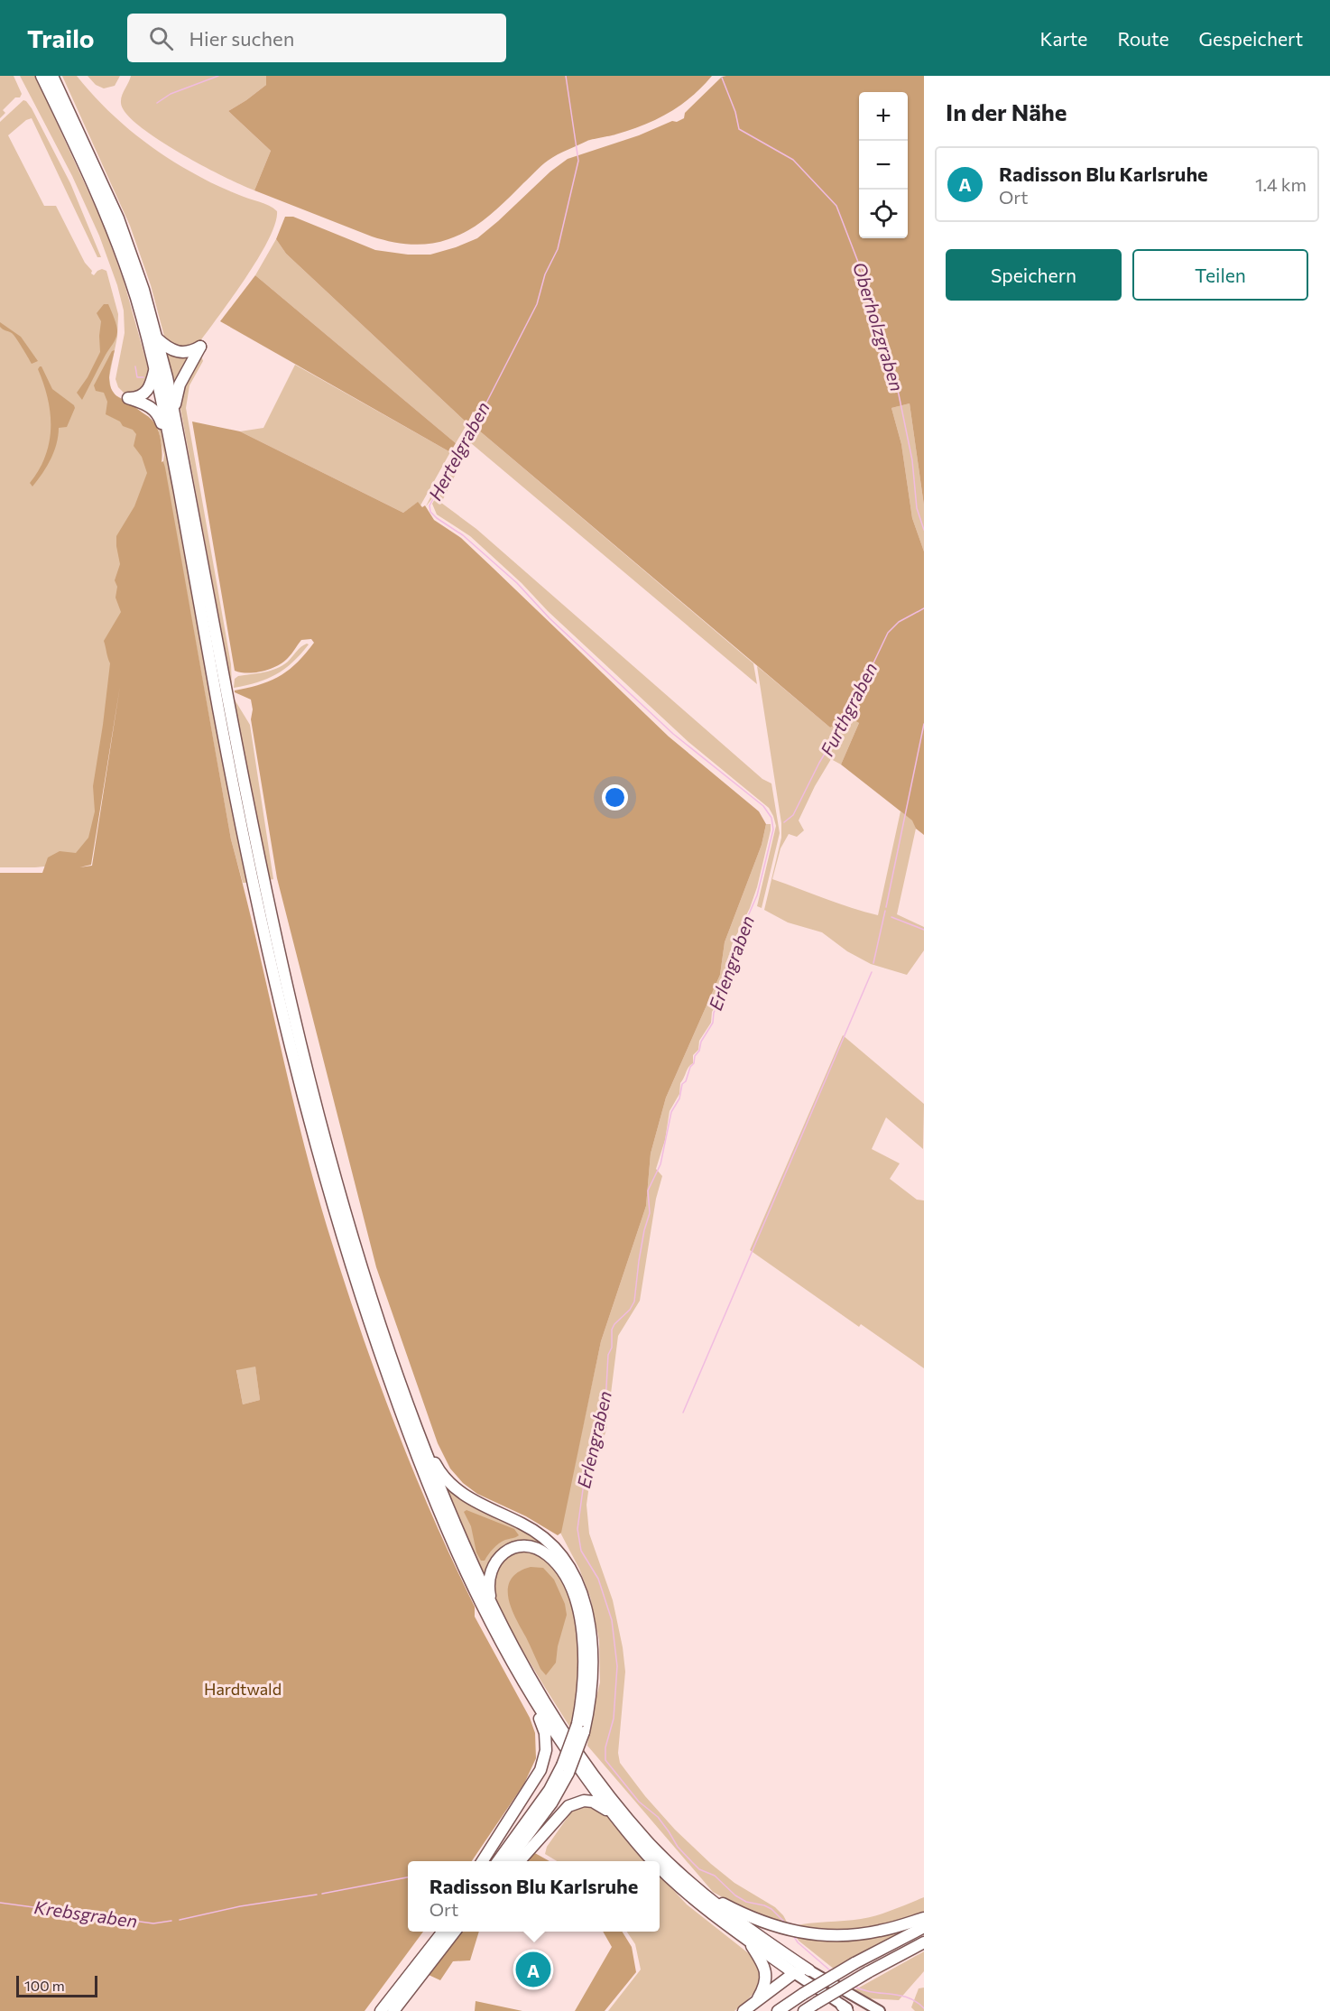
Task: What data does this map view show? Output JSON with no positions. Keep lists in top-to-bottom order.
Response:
{
  "water": [
    "Oberholzgraben",
    "Hertelgraben",
    "Furthgraben",
    "Erlengraben",
    "Krebsgraben"
  ],
  "parks": ["Hardtwald"],
  "scale_bar": "100 m",
  "page": {
    "header": "Trailo",
    "search": "Hier suchen",
    "nav": ["Karte", "Route", "Gespeichert"],
    "heading": "In der Nähe",
    "map_buttons": ["+", "−"],
    "list": [
      {
        "mark": "A",
        "name": "Radisson Blu Karlsruhe",
        "note": "Ort",
        "value": "1.4 km"
      }
    ],
    "buttons": ["Speichern", "Teilen"],
    "popup": ["Radisson Blu Karlsruhe", "Ort"],
    "pins": "A",
    "scale": "100 m"
  }
}
